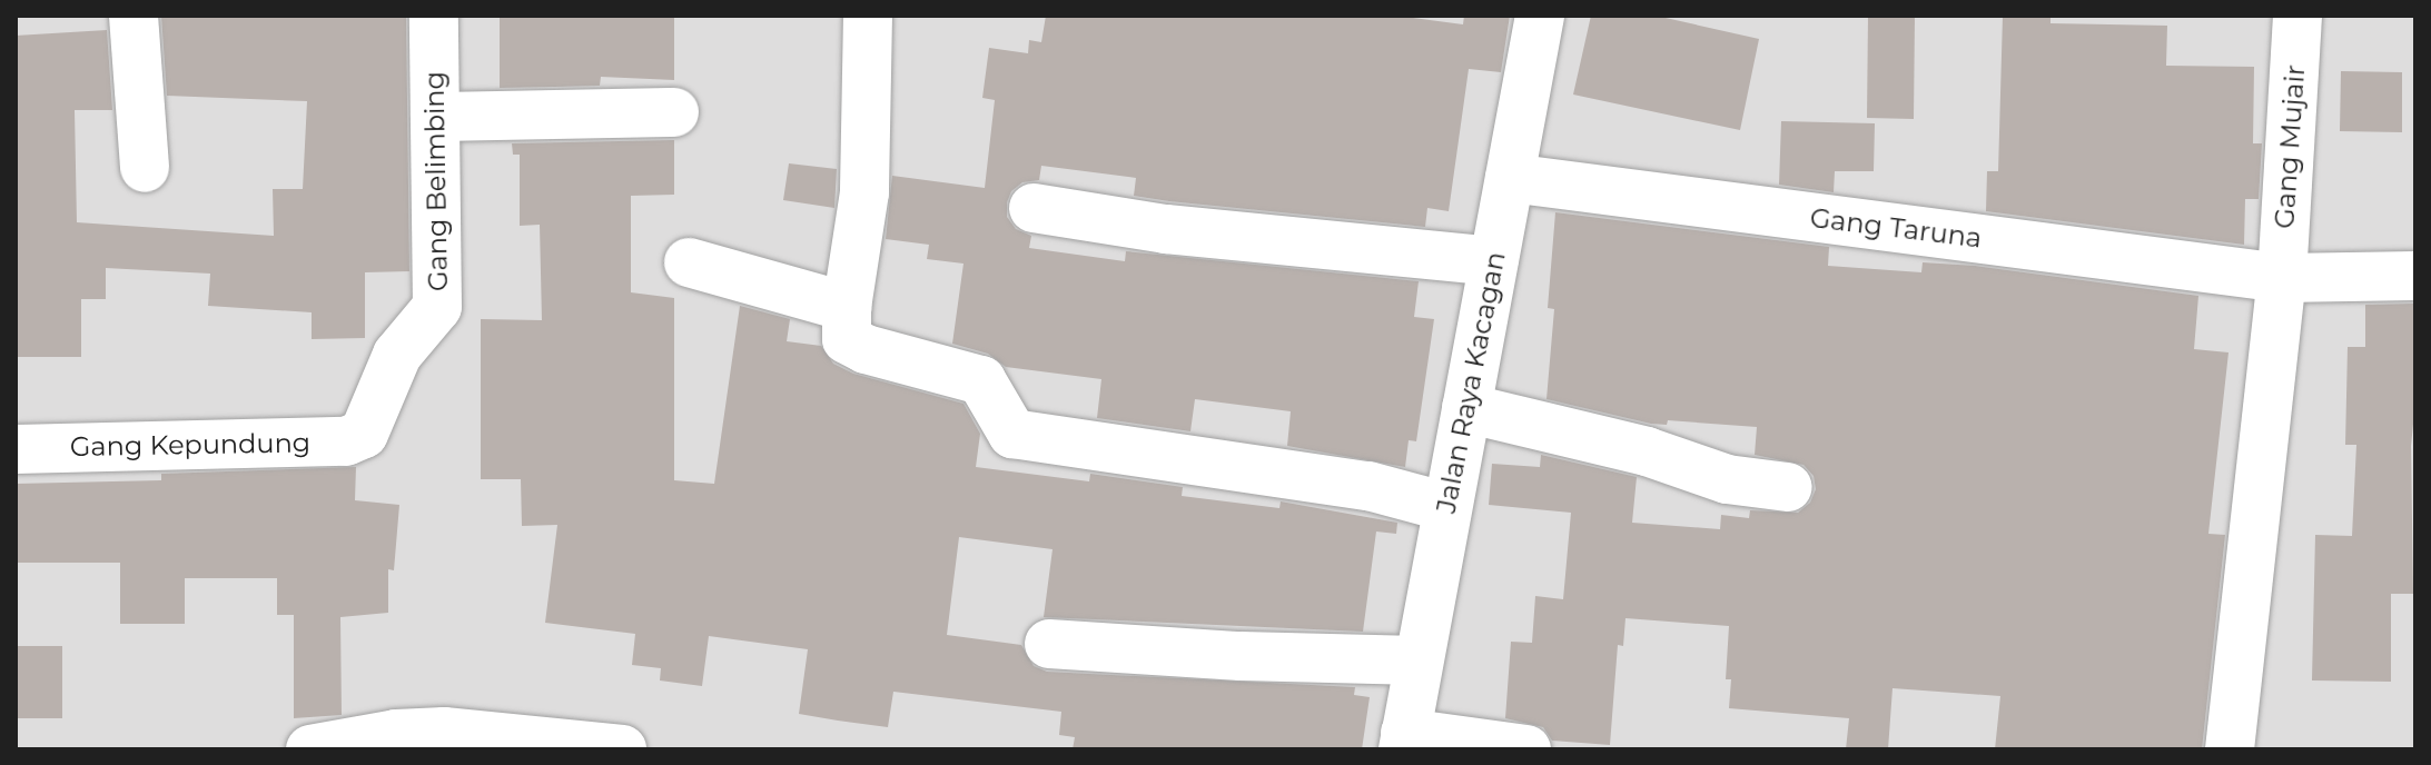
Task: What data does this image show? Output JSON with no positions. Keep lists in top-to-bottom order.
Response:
{
  "streets": {
    "street": [
      "Gang Mujair",
      "Gang Belimbing",
      "Gang Taruna",
      "Jalan Raya Kacagan",
      "Gang Kepundung"
    ]
  },
  "crossings": [
    ["Gang Mujair", "Gang Taruna"],
    ["Gang Belimbing", "Gang Kepundung"],
    ["Gang Taruna", "Jalan Raya Kacagan"]
  ]
}
